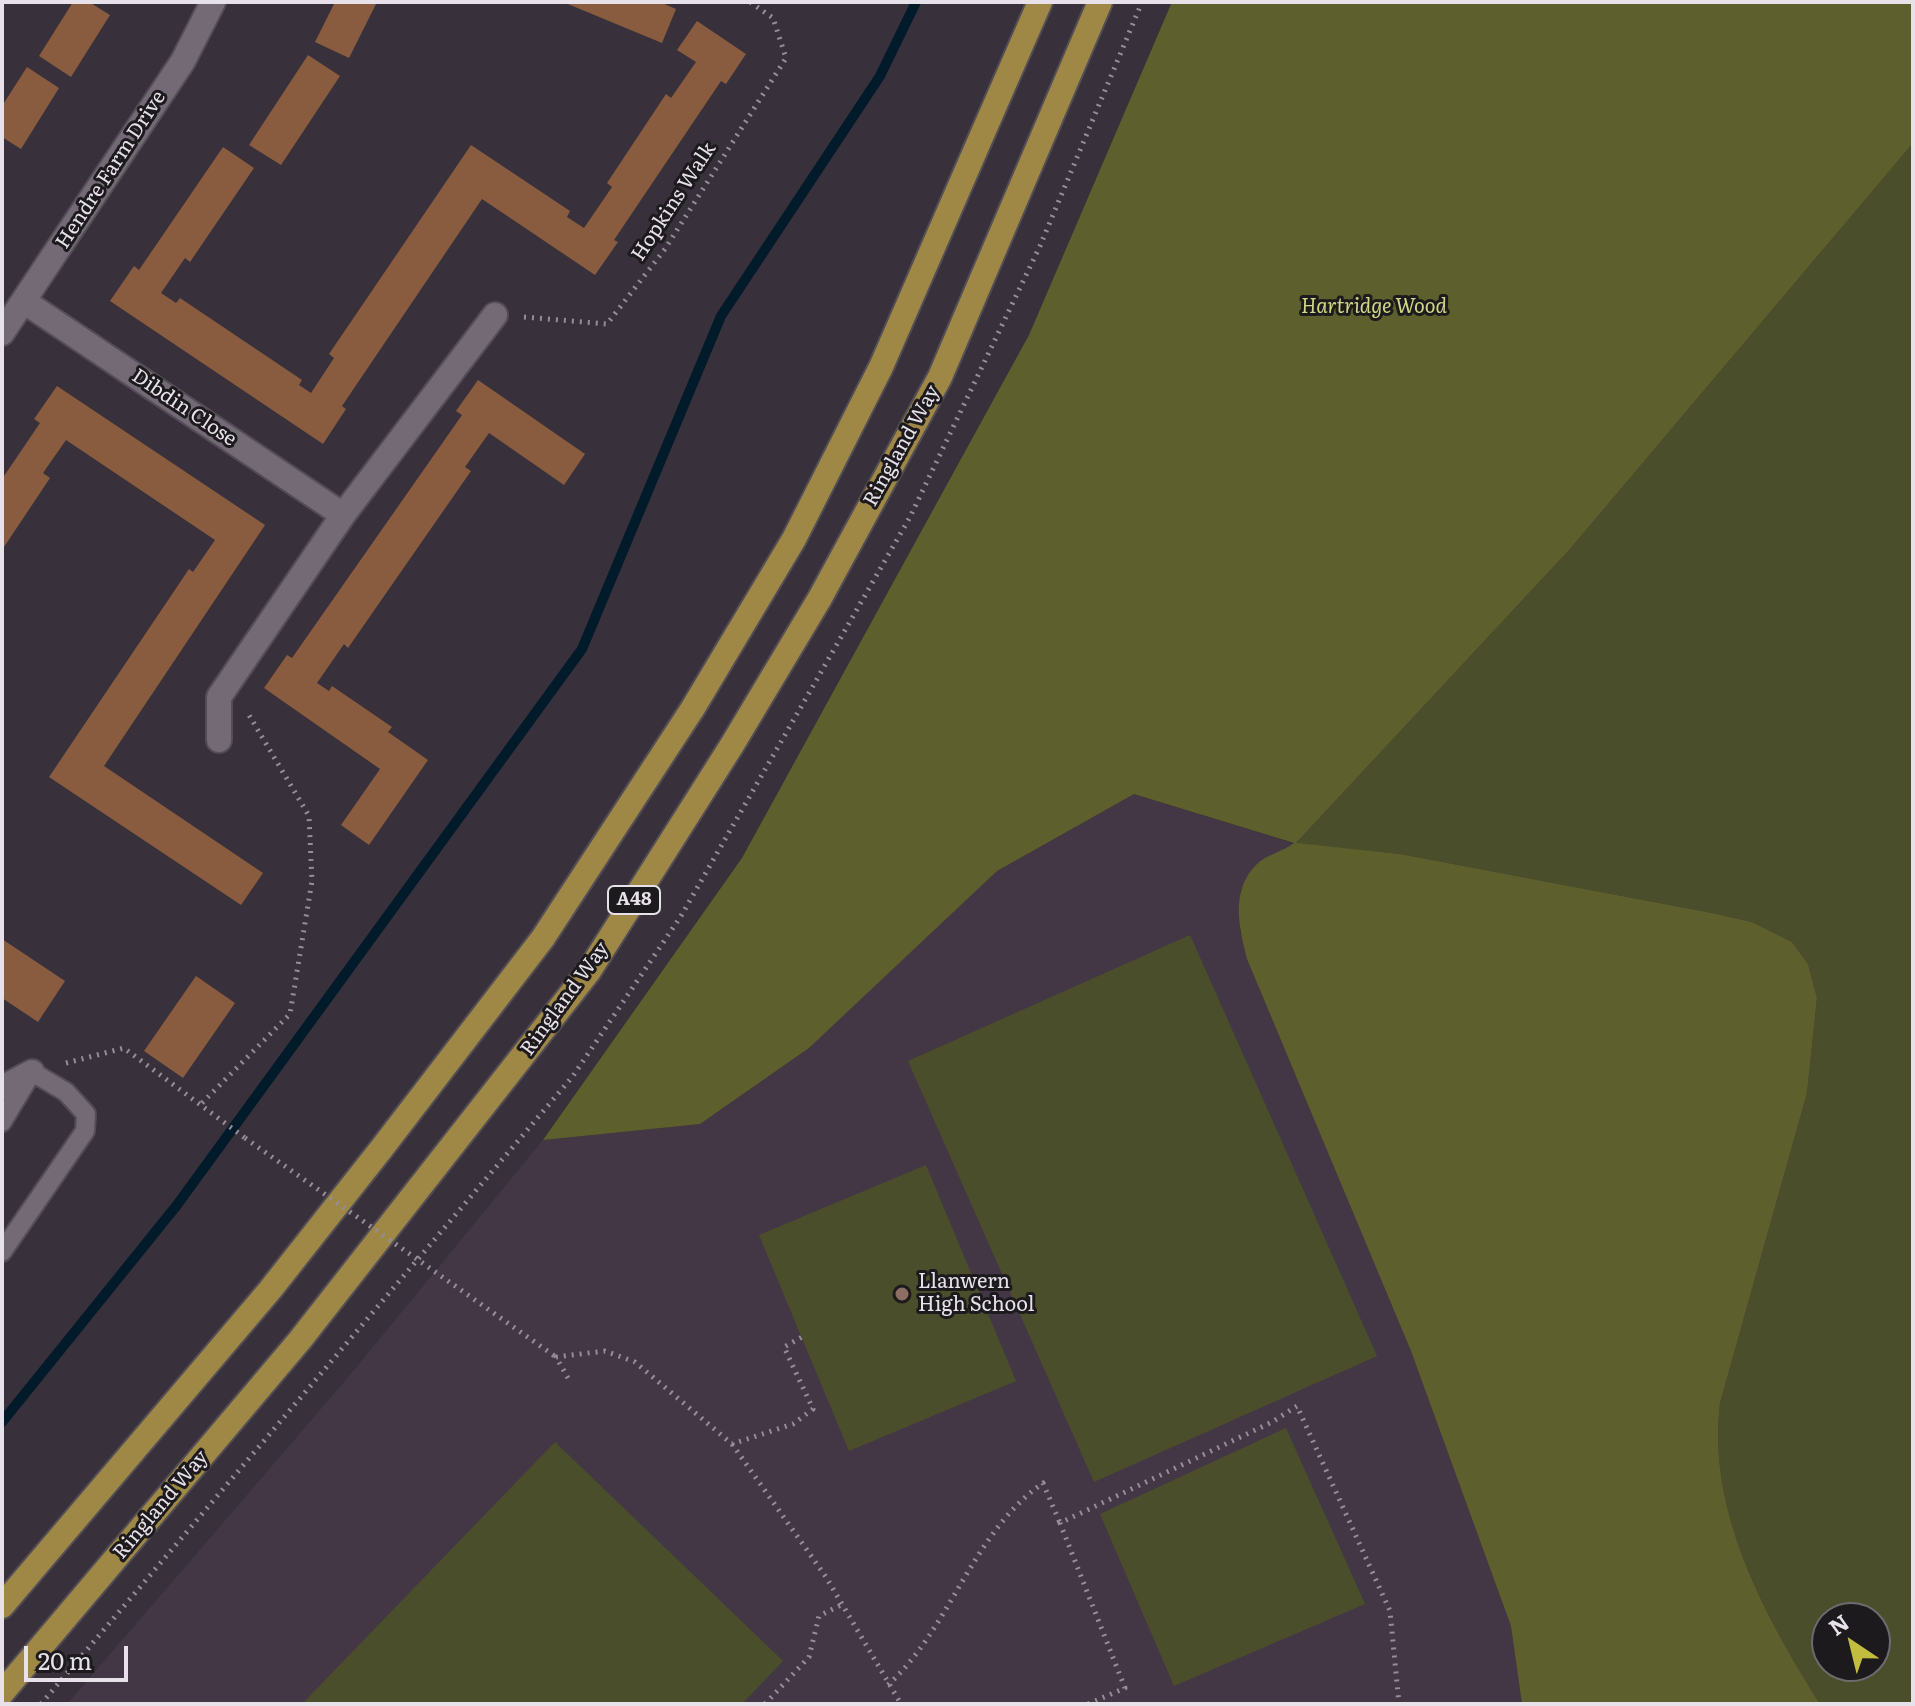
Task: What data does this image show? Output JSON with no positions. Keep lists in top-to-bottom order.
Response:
{
  "streets": {
    "main road": ["Ringland Way", "A48"],
    "street": ["Hendre Farm Drive", "Dibdin Close"],
    "path": ["Hopkins Walk"]
  },
  "crossings": [
    ["Hendre Farm Drive", "Dibdin Close"]
  ],
  "parks": ["Hartridge Wood"],
  "places": ["Llanwern High School"],
  "scale_bar": "20 m",
  "north": "top left"
}
